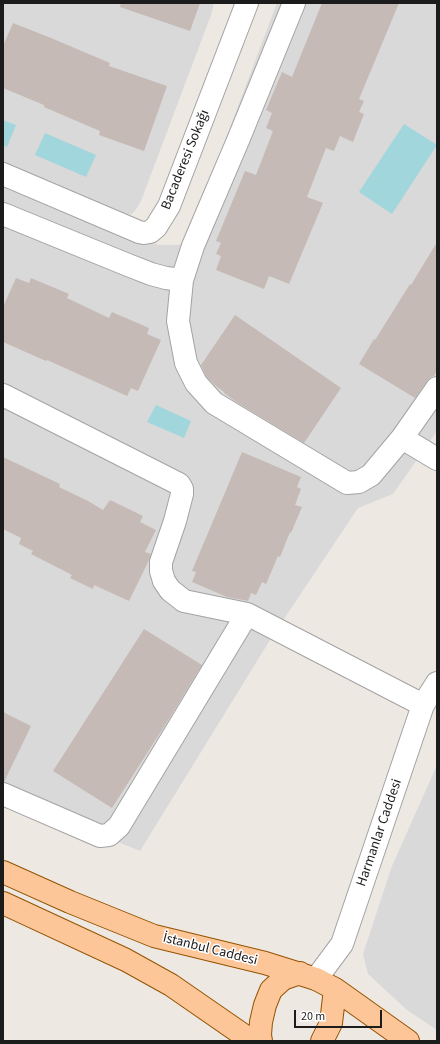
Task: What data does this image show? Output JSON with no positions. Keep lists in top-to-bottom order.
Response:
{
  "streets": {
    "main road": ["İstanbul Caddesi"],
    "street": ["Bacaderesi Sokağı", "Harmanlar Caddesi"]
  },
  "crossings": [
    ["Harmanlar Caddesi", "İstanbul Caddesi"]
  ],
  "scale_bar": "20 m"
}
